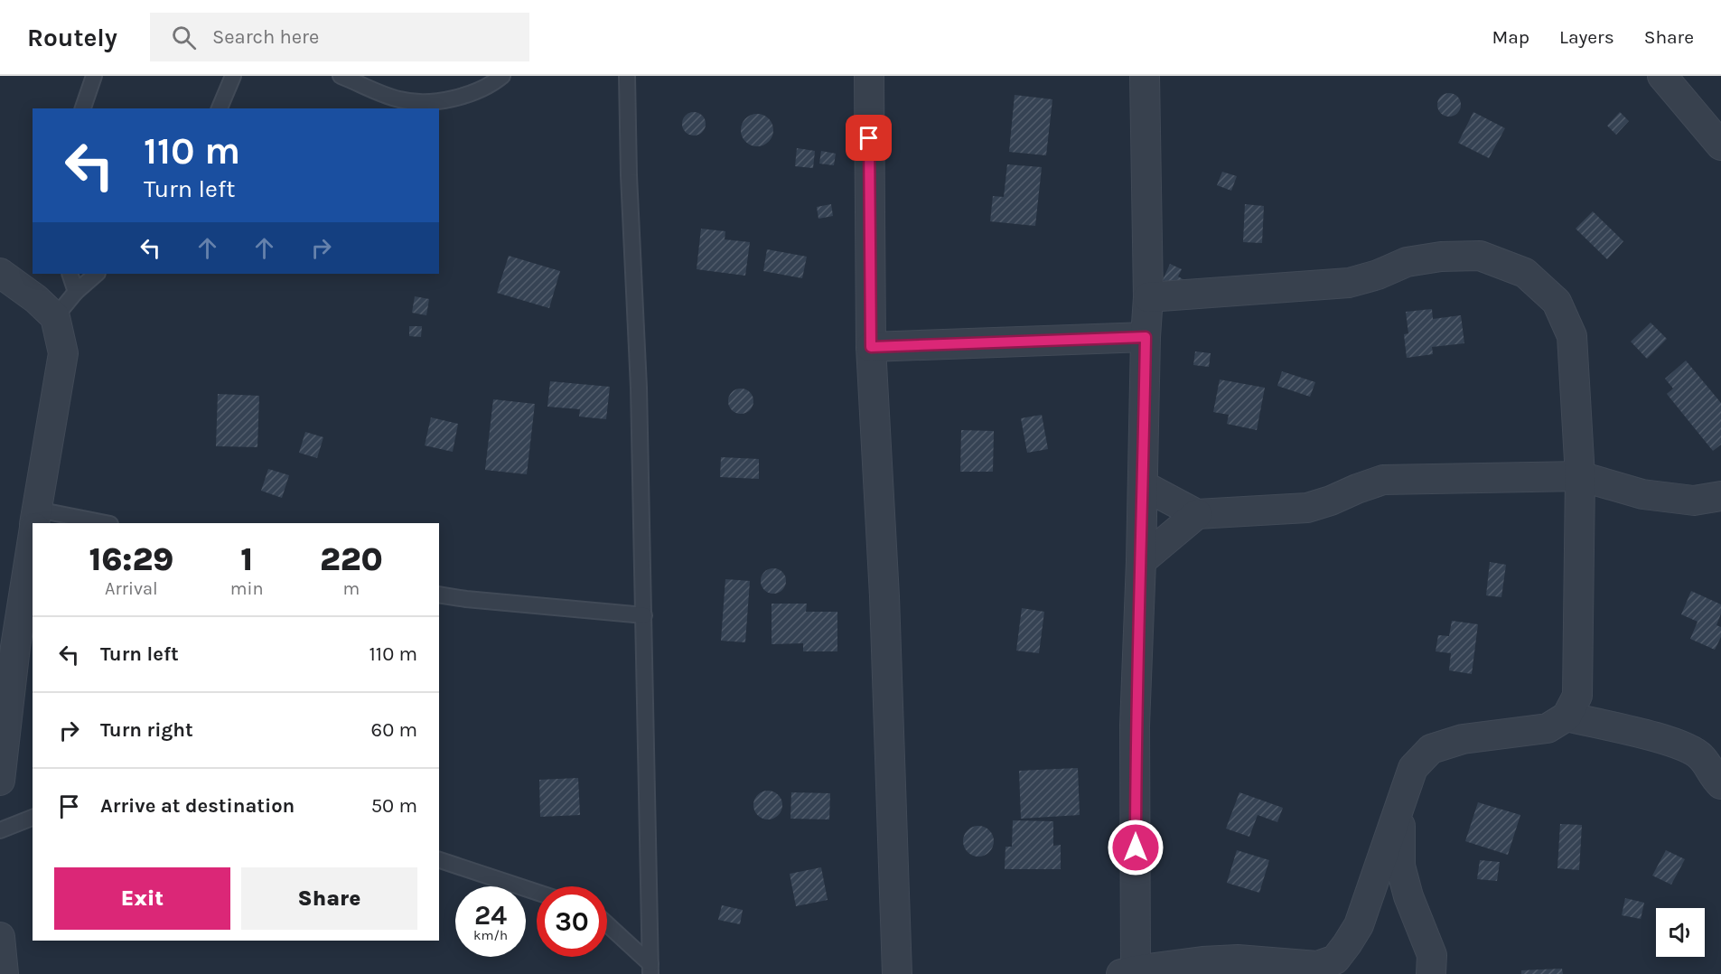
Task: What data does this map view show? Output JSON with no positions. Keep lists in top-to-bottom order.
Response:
{
  "page": {
    "header": "Routely",
    "search": "Search here",
    "nav": ["Map", "Layers", "Share"],
    "turn": ["110 m", "Turn left"],
    "eta": [
      "16:29",
      "Arrival",
      "1",
      "min",
      "220",
      "m"
    ],
    "list": [
      {
        "name": "Turn left",
        "value": "110 m"
      },
      {
        "name": "Turn right",
        "value": "60 m"
      },
      {
        "name": "Arrive at destination",
        "value": "50 m"
      }
    ],
    "buttons": ["Exit", "Share"],
    "speed": "24 km/h",
    "limit": "30"
  }
}
